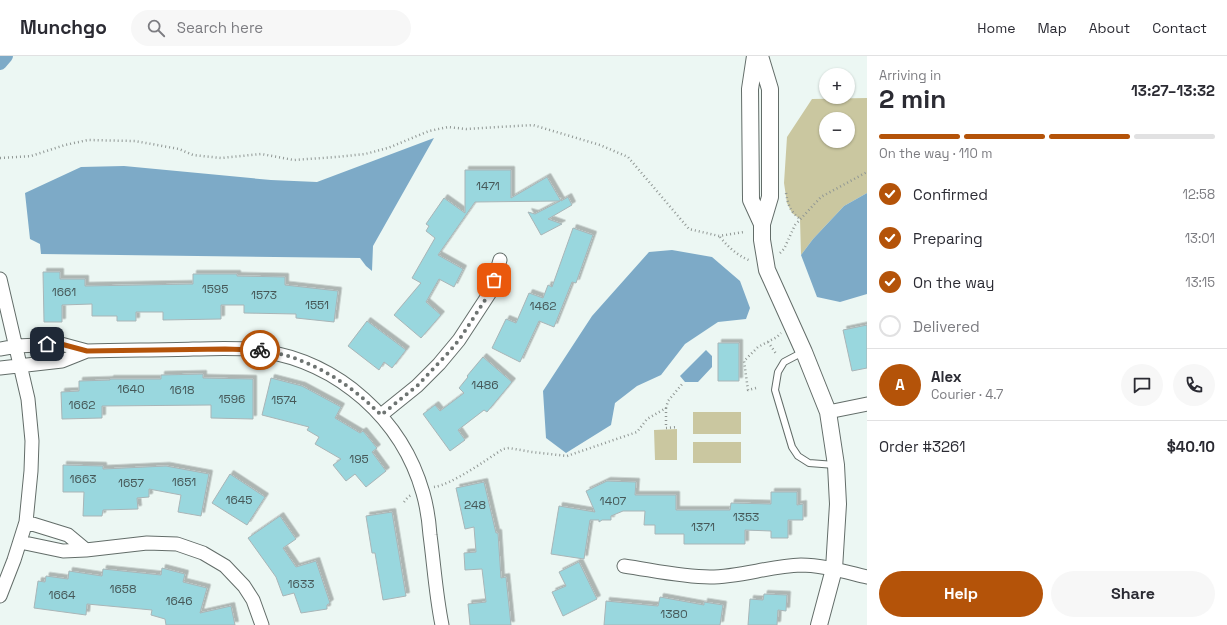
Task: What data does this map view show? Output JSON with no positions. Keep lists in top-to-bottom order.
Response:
{
  "house_numbers": [
    "1471",
    "1595",
    "1661",
    "1573",
    "1551",
    "1462",
    "1486",
    "1640",
    "1618",
    "1596",
    "1574",
    "1662",
    "195",
    "1663",
    "1651",
    "1657",
    "1645",
    "1407",
    "248",
    "1353",
    "1371",
    "1633",
    "1658",
    "1664",
    "1646",
    "1380"
  ],
  "page": {
    "header": "Munchgo",
    "search": "Search here",
    "nav": [
      "Home",
      "Map",
      "About",
      "Contact"
    ],
    "heading": ["2 min", "Arriving in", "13:27–13:32"],
    "panel": [
      "Alex",
      "Courier · 4.7",
      "Order #3261",
      "$40.10"
    ],
    "map_buttons": ["+", "−"],
    "bar": "On the way · 110 m",
    "list": [
      ["Confirmed", "12:58"],
      ["Preparing", "13:01"],
      ["On the way", "13:15"],
      "Delivered"
    ],
    "round": "A",
    "buttons": ["Help", "Share"]
  }
}
